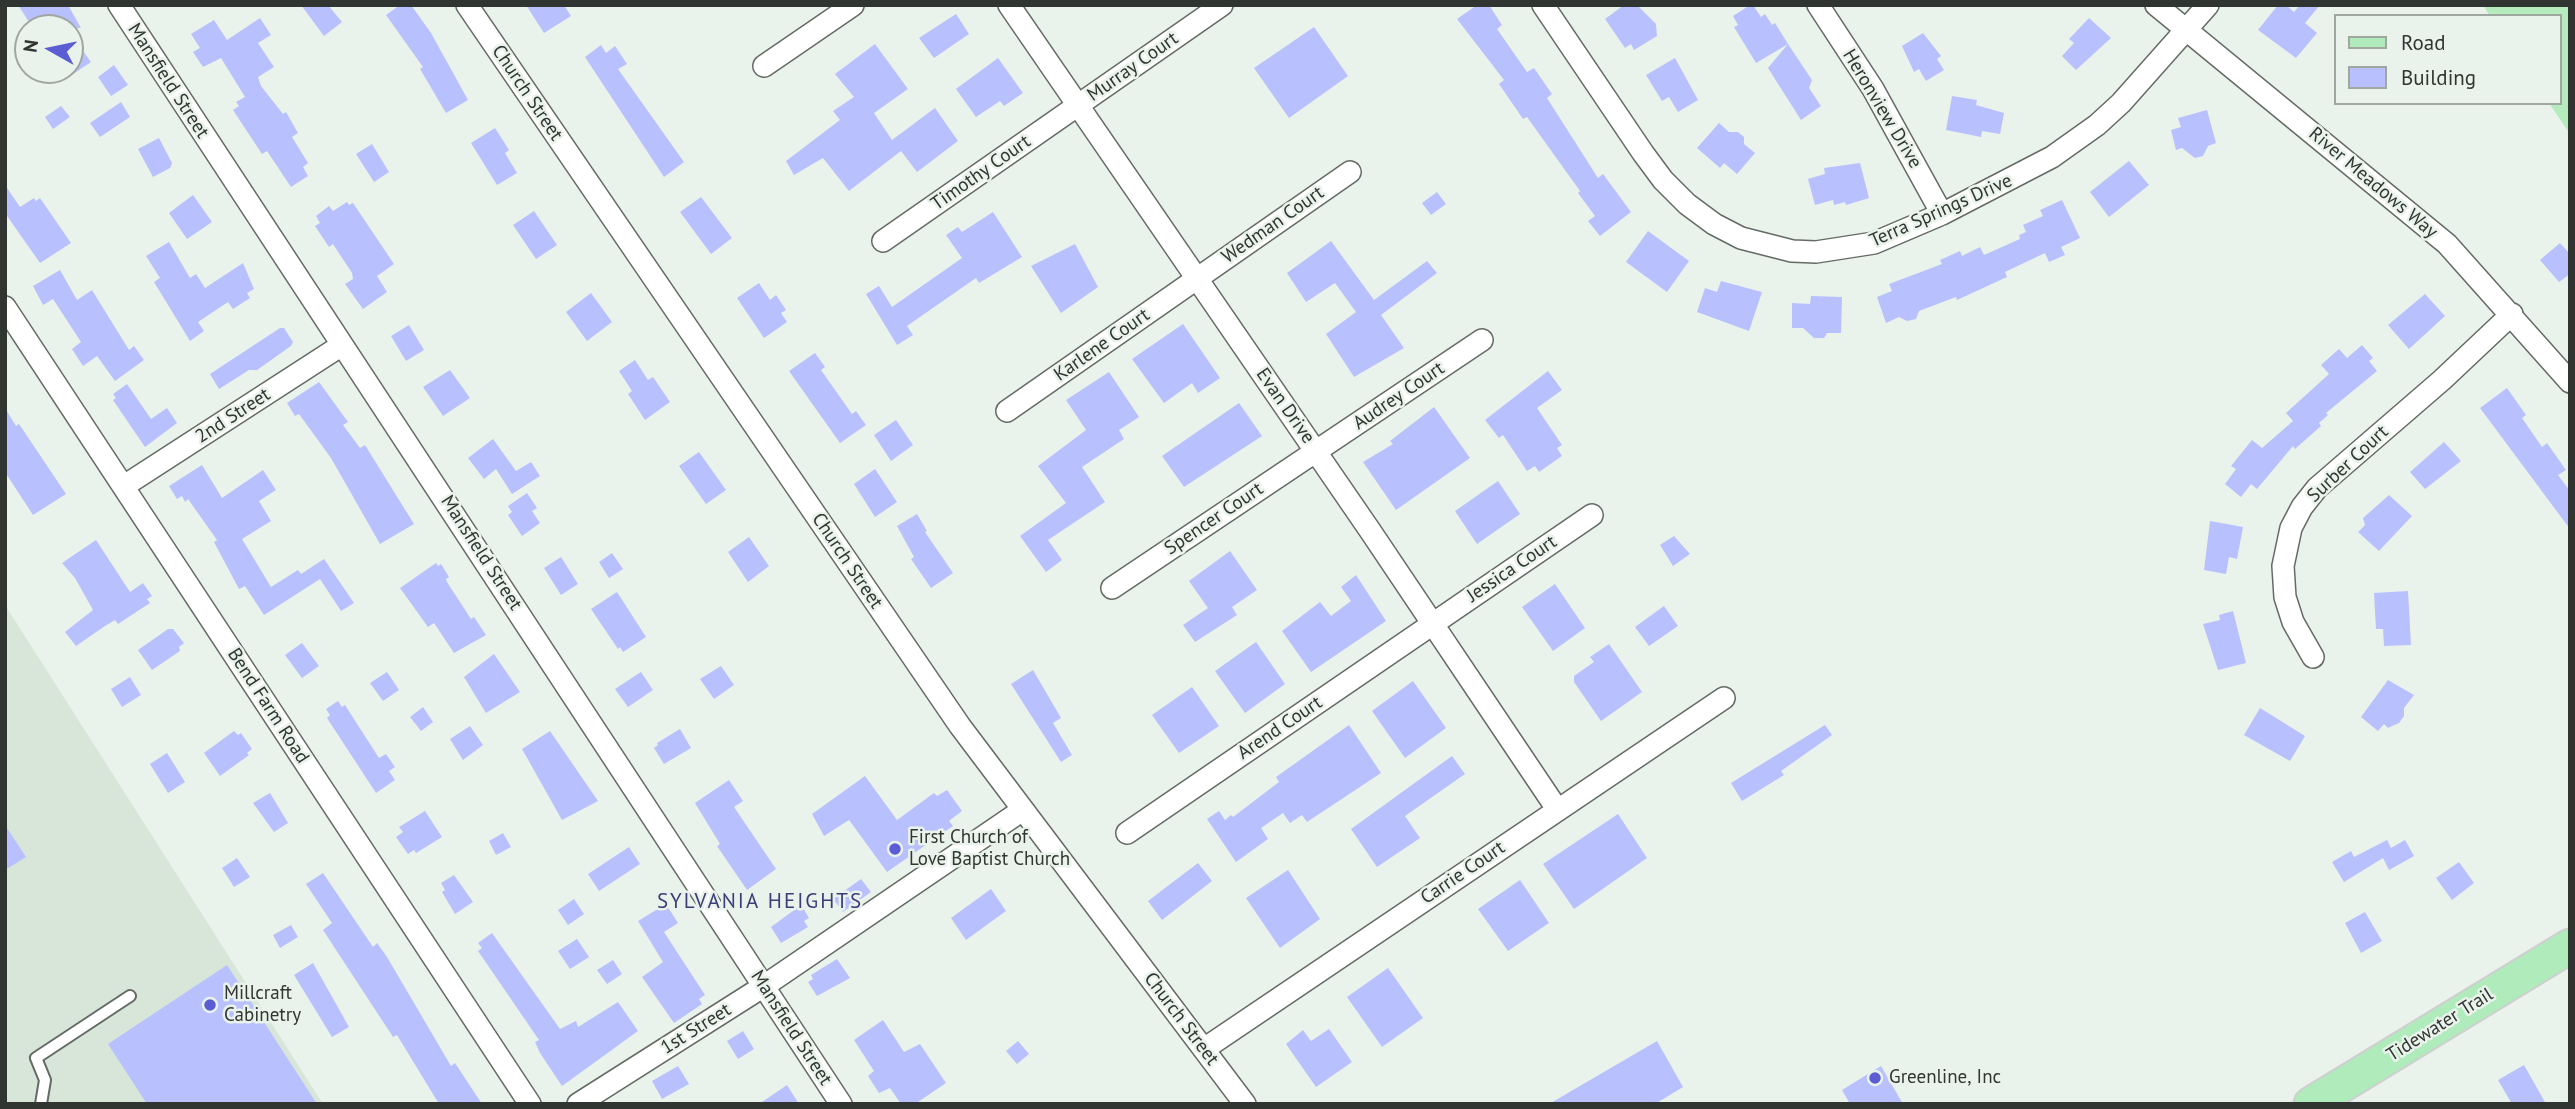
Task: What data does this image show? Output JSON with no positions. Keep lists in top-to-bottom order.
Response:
{
  "streets": {
    "main road": ["Tidewater Trail"],
    "street": [
      "Murray Court",
      "Mansfield Street",
      "Church Street",
      "Heronview Drive",
      "Timothy Court",
      "River Meadows Way",
      "Terra Springs Drive",
      "Wedman Court",
      "Karlene Court",
      "Audrey Court",
      "Evan Drive",
      "2nd Street",
      "Surber Court",
      "Spencer Court",
      "Jessica Court",
      "Bend Farm Road",
      "Arend Court",
      "Carrie Court",
      "1st Street"
    ]
  },
  "crossings": [
    ["Murray Court", "Timothy Court"],
    ["Murray Court", "Evan Drive"],
    ["Mansfield Street", "2nd Street"],
    ["Mansfield Street", "1st Street"],
    ["Church Street", "Carrie Court"],
    ["Church Street", "1st Street"],
    ["Heronview Drive", "Terra Springs Drive"],
    ["Timothy Court", "Evan Drive"],
    ["River Meadows Way", "Terra Springs Drive"],
    ["River Meadows Way", "Surber Court"],
    ["Wedman Court", "Karlene Court"],
    ["Wedman Court", "Evan Drive"],
    ["Karlene Court", "Evan Drive"],
    ["Audrey Court", "Evan Drive"],
    ["Audrey Court", "Spencer Court"],
    ["Evan Drive", "Spencer Court"],
    ["Evan Drive", "Jessica Court"],
    ["Evan Drive", "Arend Court"],
    ["Evan Drive", "Carrie Court"],
    ["2nd Street", "Bend Farm Road"],
    ["Jessica Court", "Arend Court"]
  ],
  "districts": ["SYLVANIA HEIGHTS"],
  "places": ["First Church of Love Baptist Church", "Millcraft Cabinetry", "Greenline, Inc"],
  "legend": ["Road", "Building"],
  "north": "left"
}
